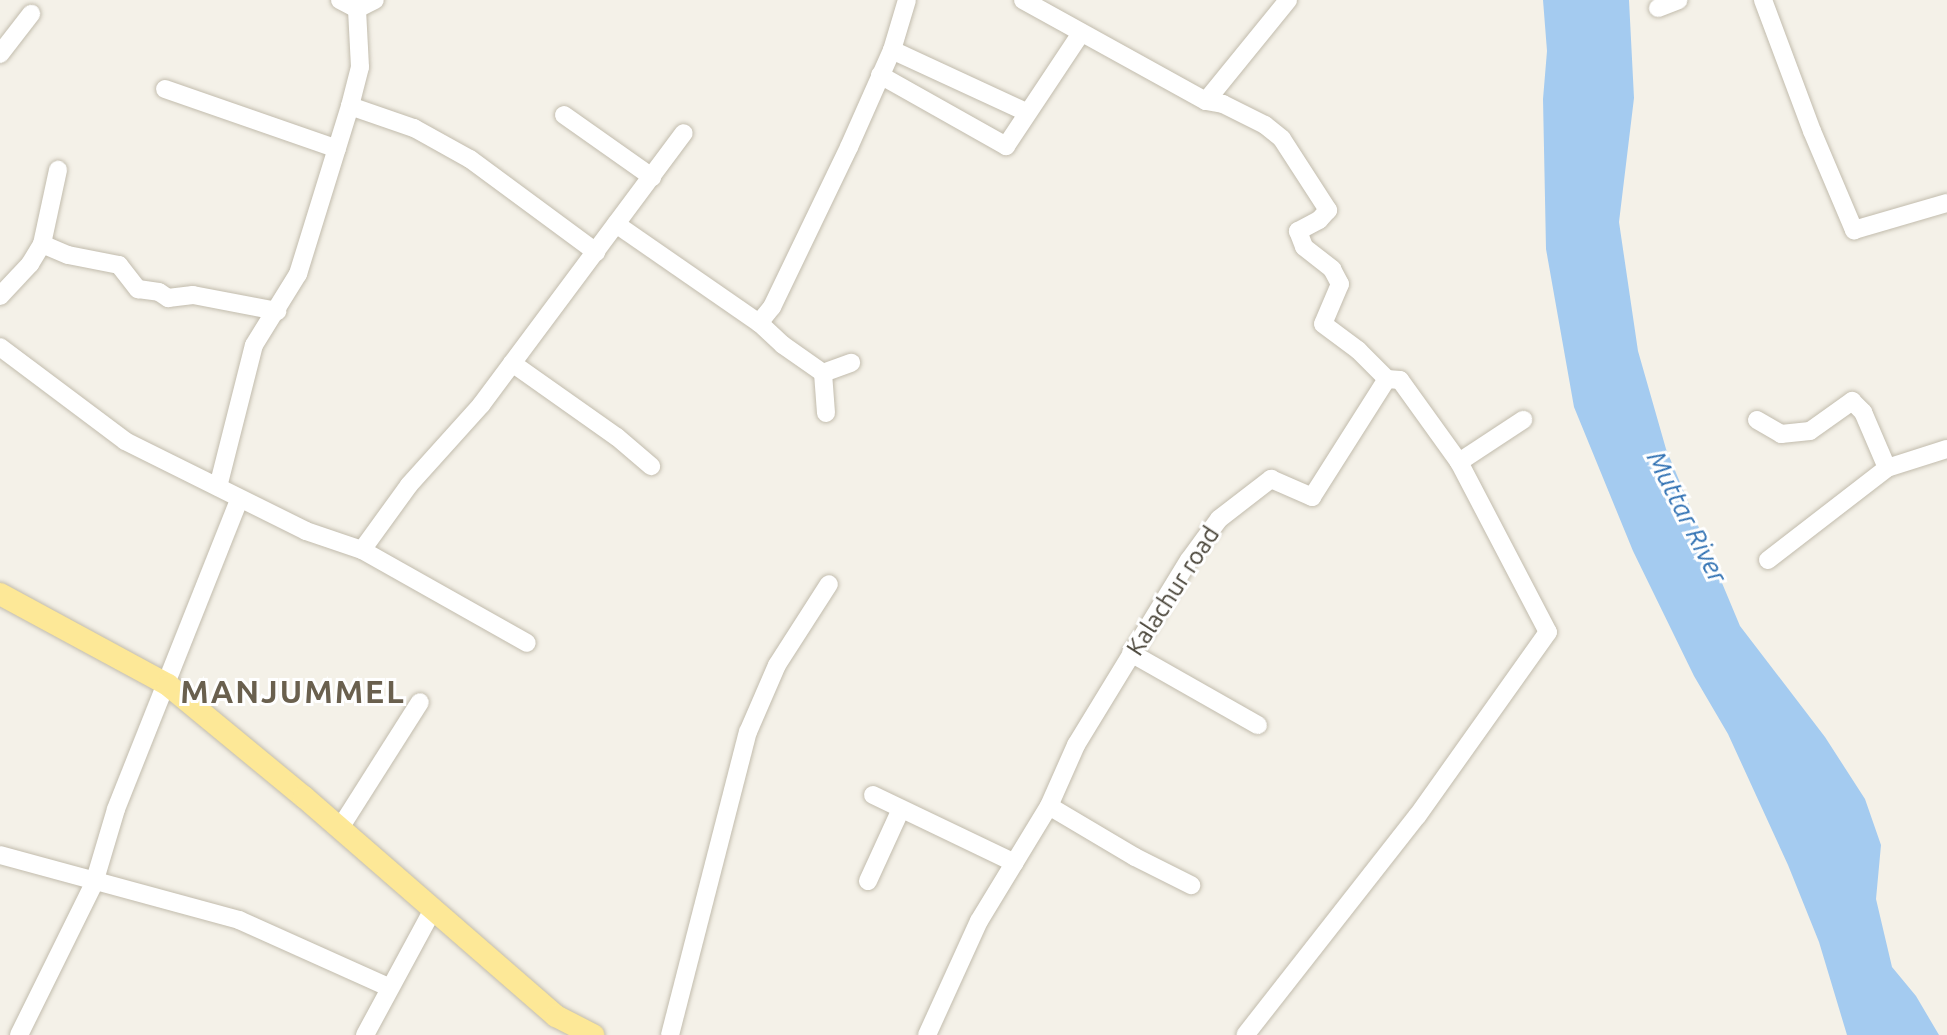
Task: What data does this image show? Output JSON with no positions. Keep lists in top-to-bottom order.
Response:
{
  "streets": {
    "street": ["Kalachur road"]
  },
  "districts": ["MANJUMMEL"],
  "water": ["Muttar River"]
}
